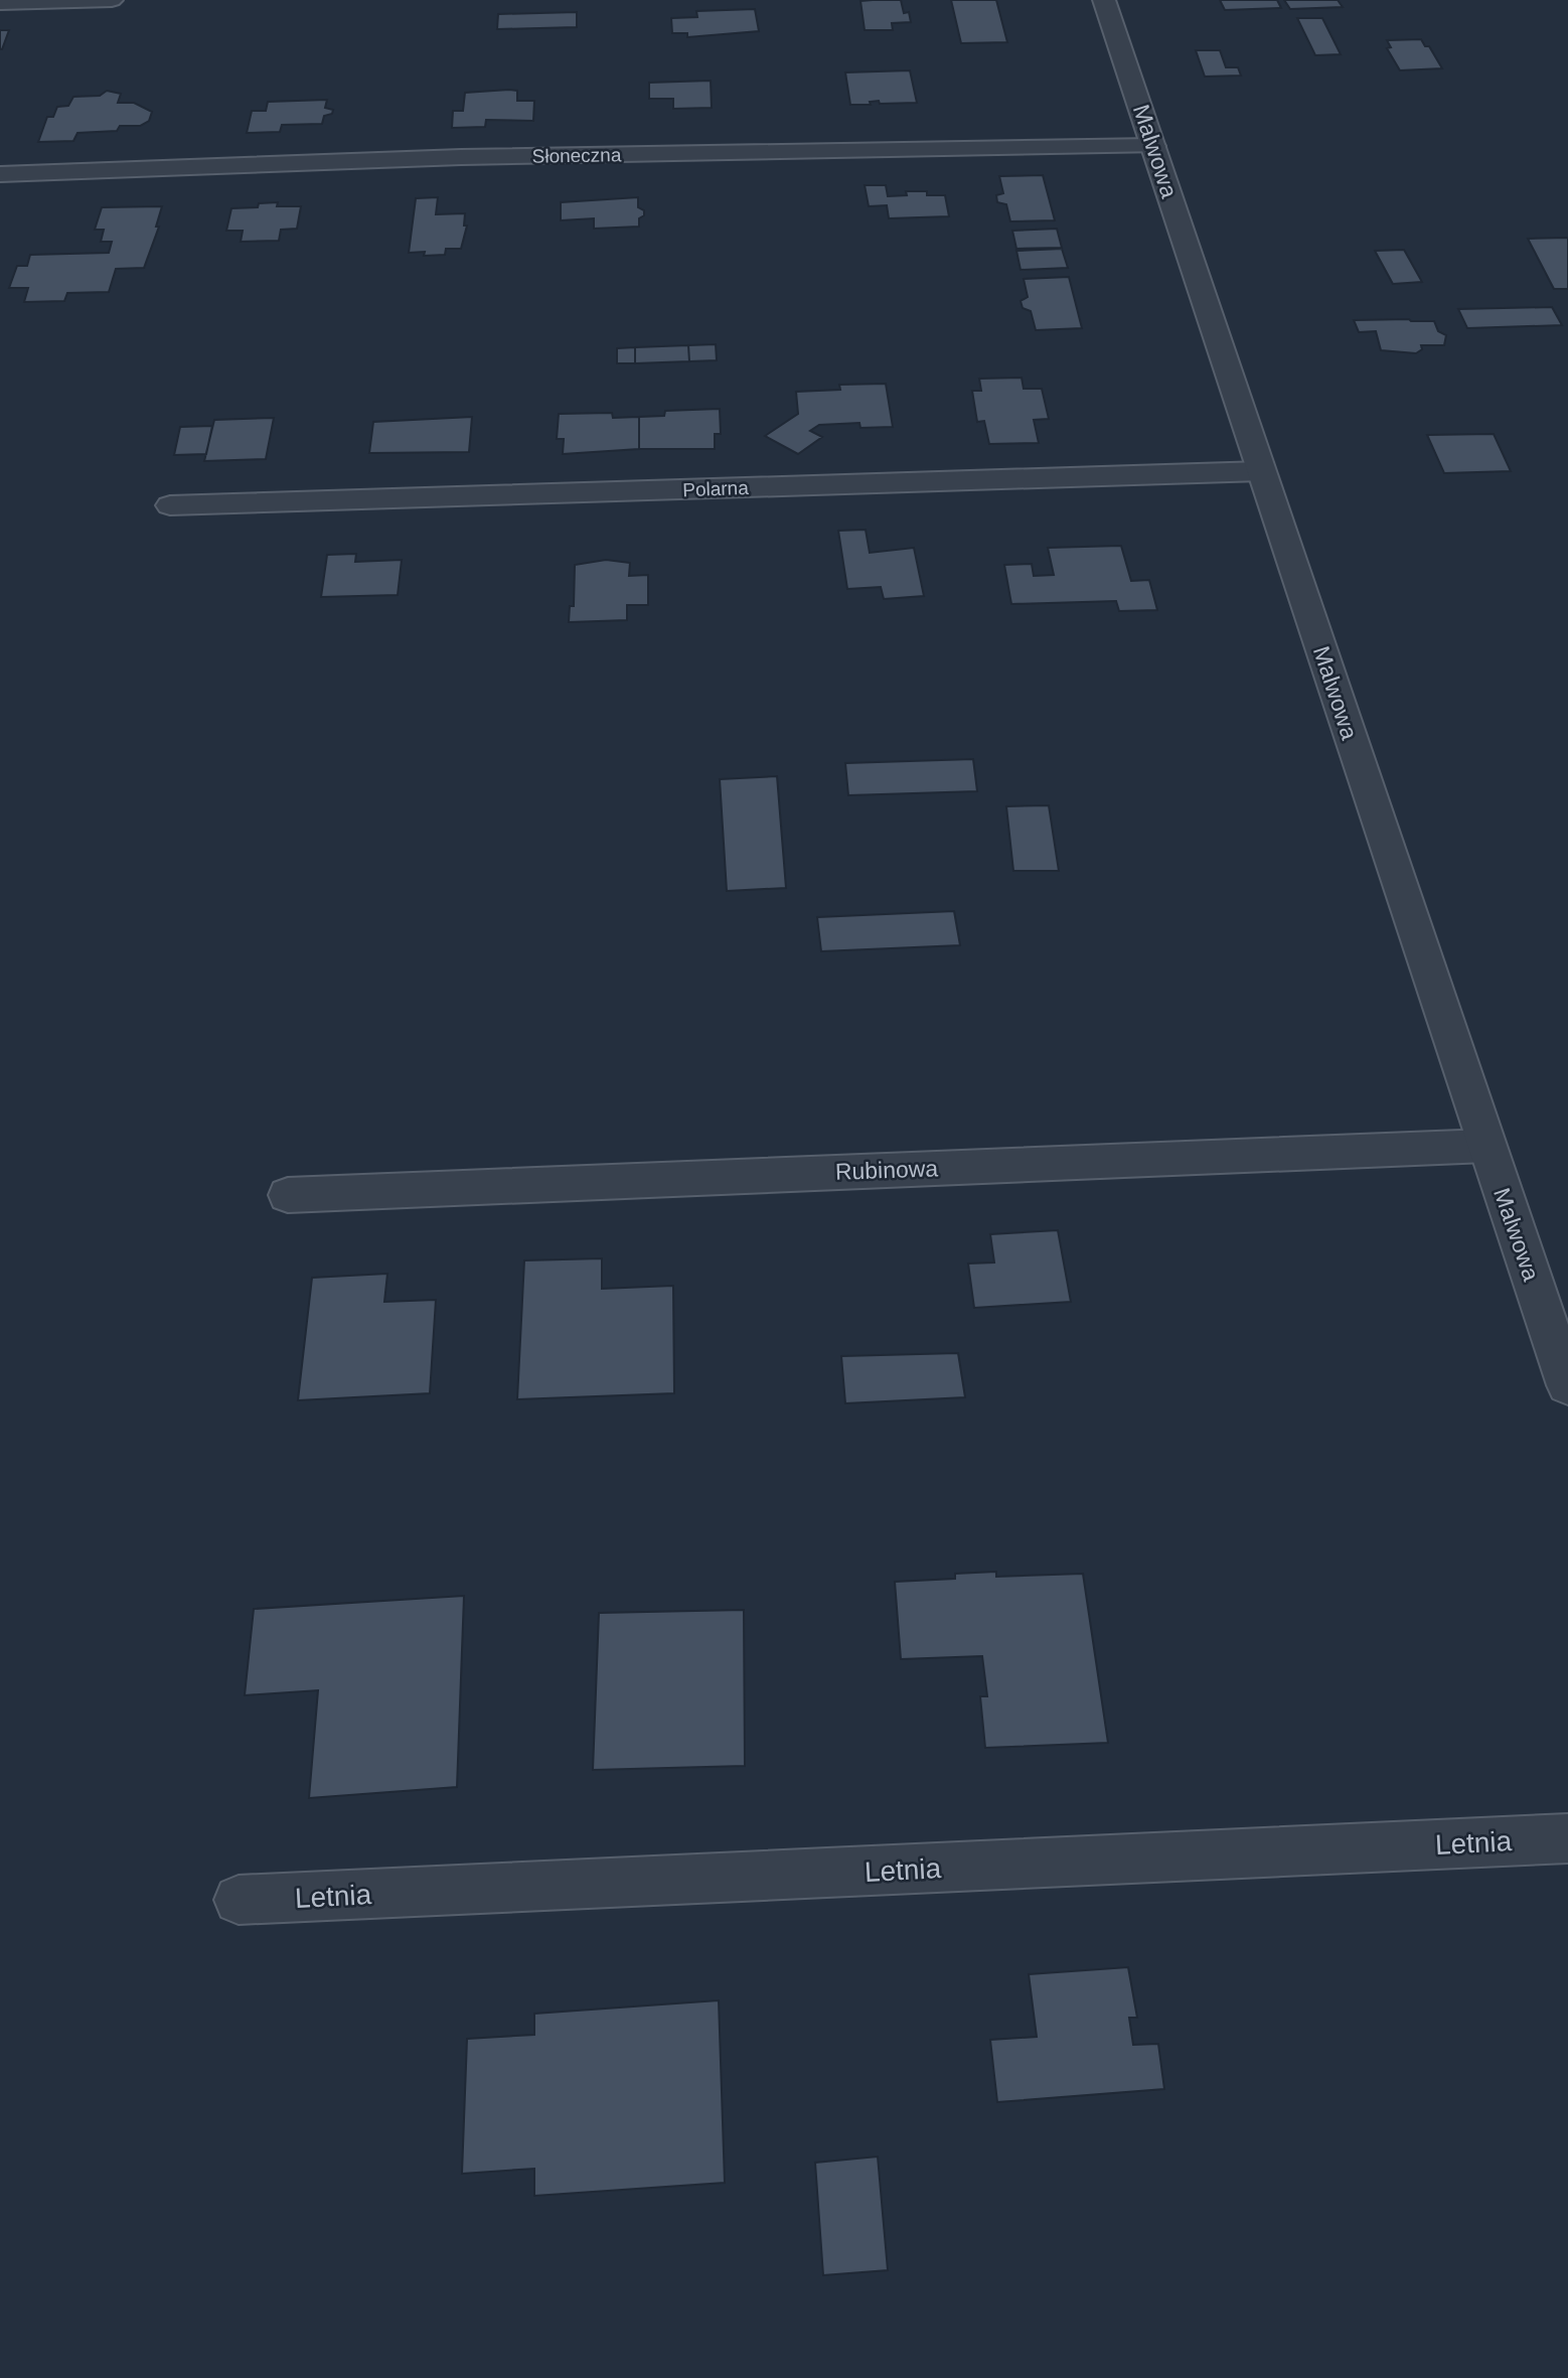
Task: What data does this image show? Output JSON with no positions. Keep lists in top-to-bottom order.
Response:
{
  "streets": {
    "street": [
      "Malwowa",
      "Słoneczna",
      "Polarna",
      "Rubinowa",
      "Letnia"
    ]
  },
  "crossings": [
    ["Malwowa", "Słoneczna"],
    ["Malwowa", "Polarna"],
    ["Malwowa", "Rubinowa"]
  ]
}
